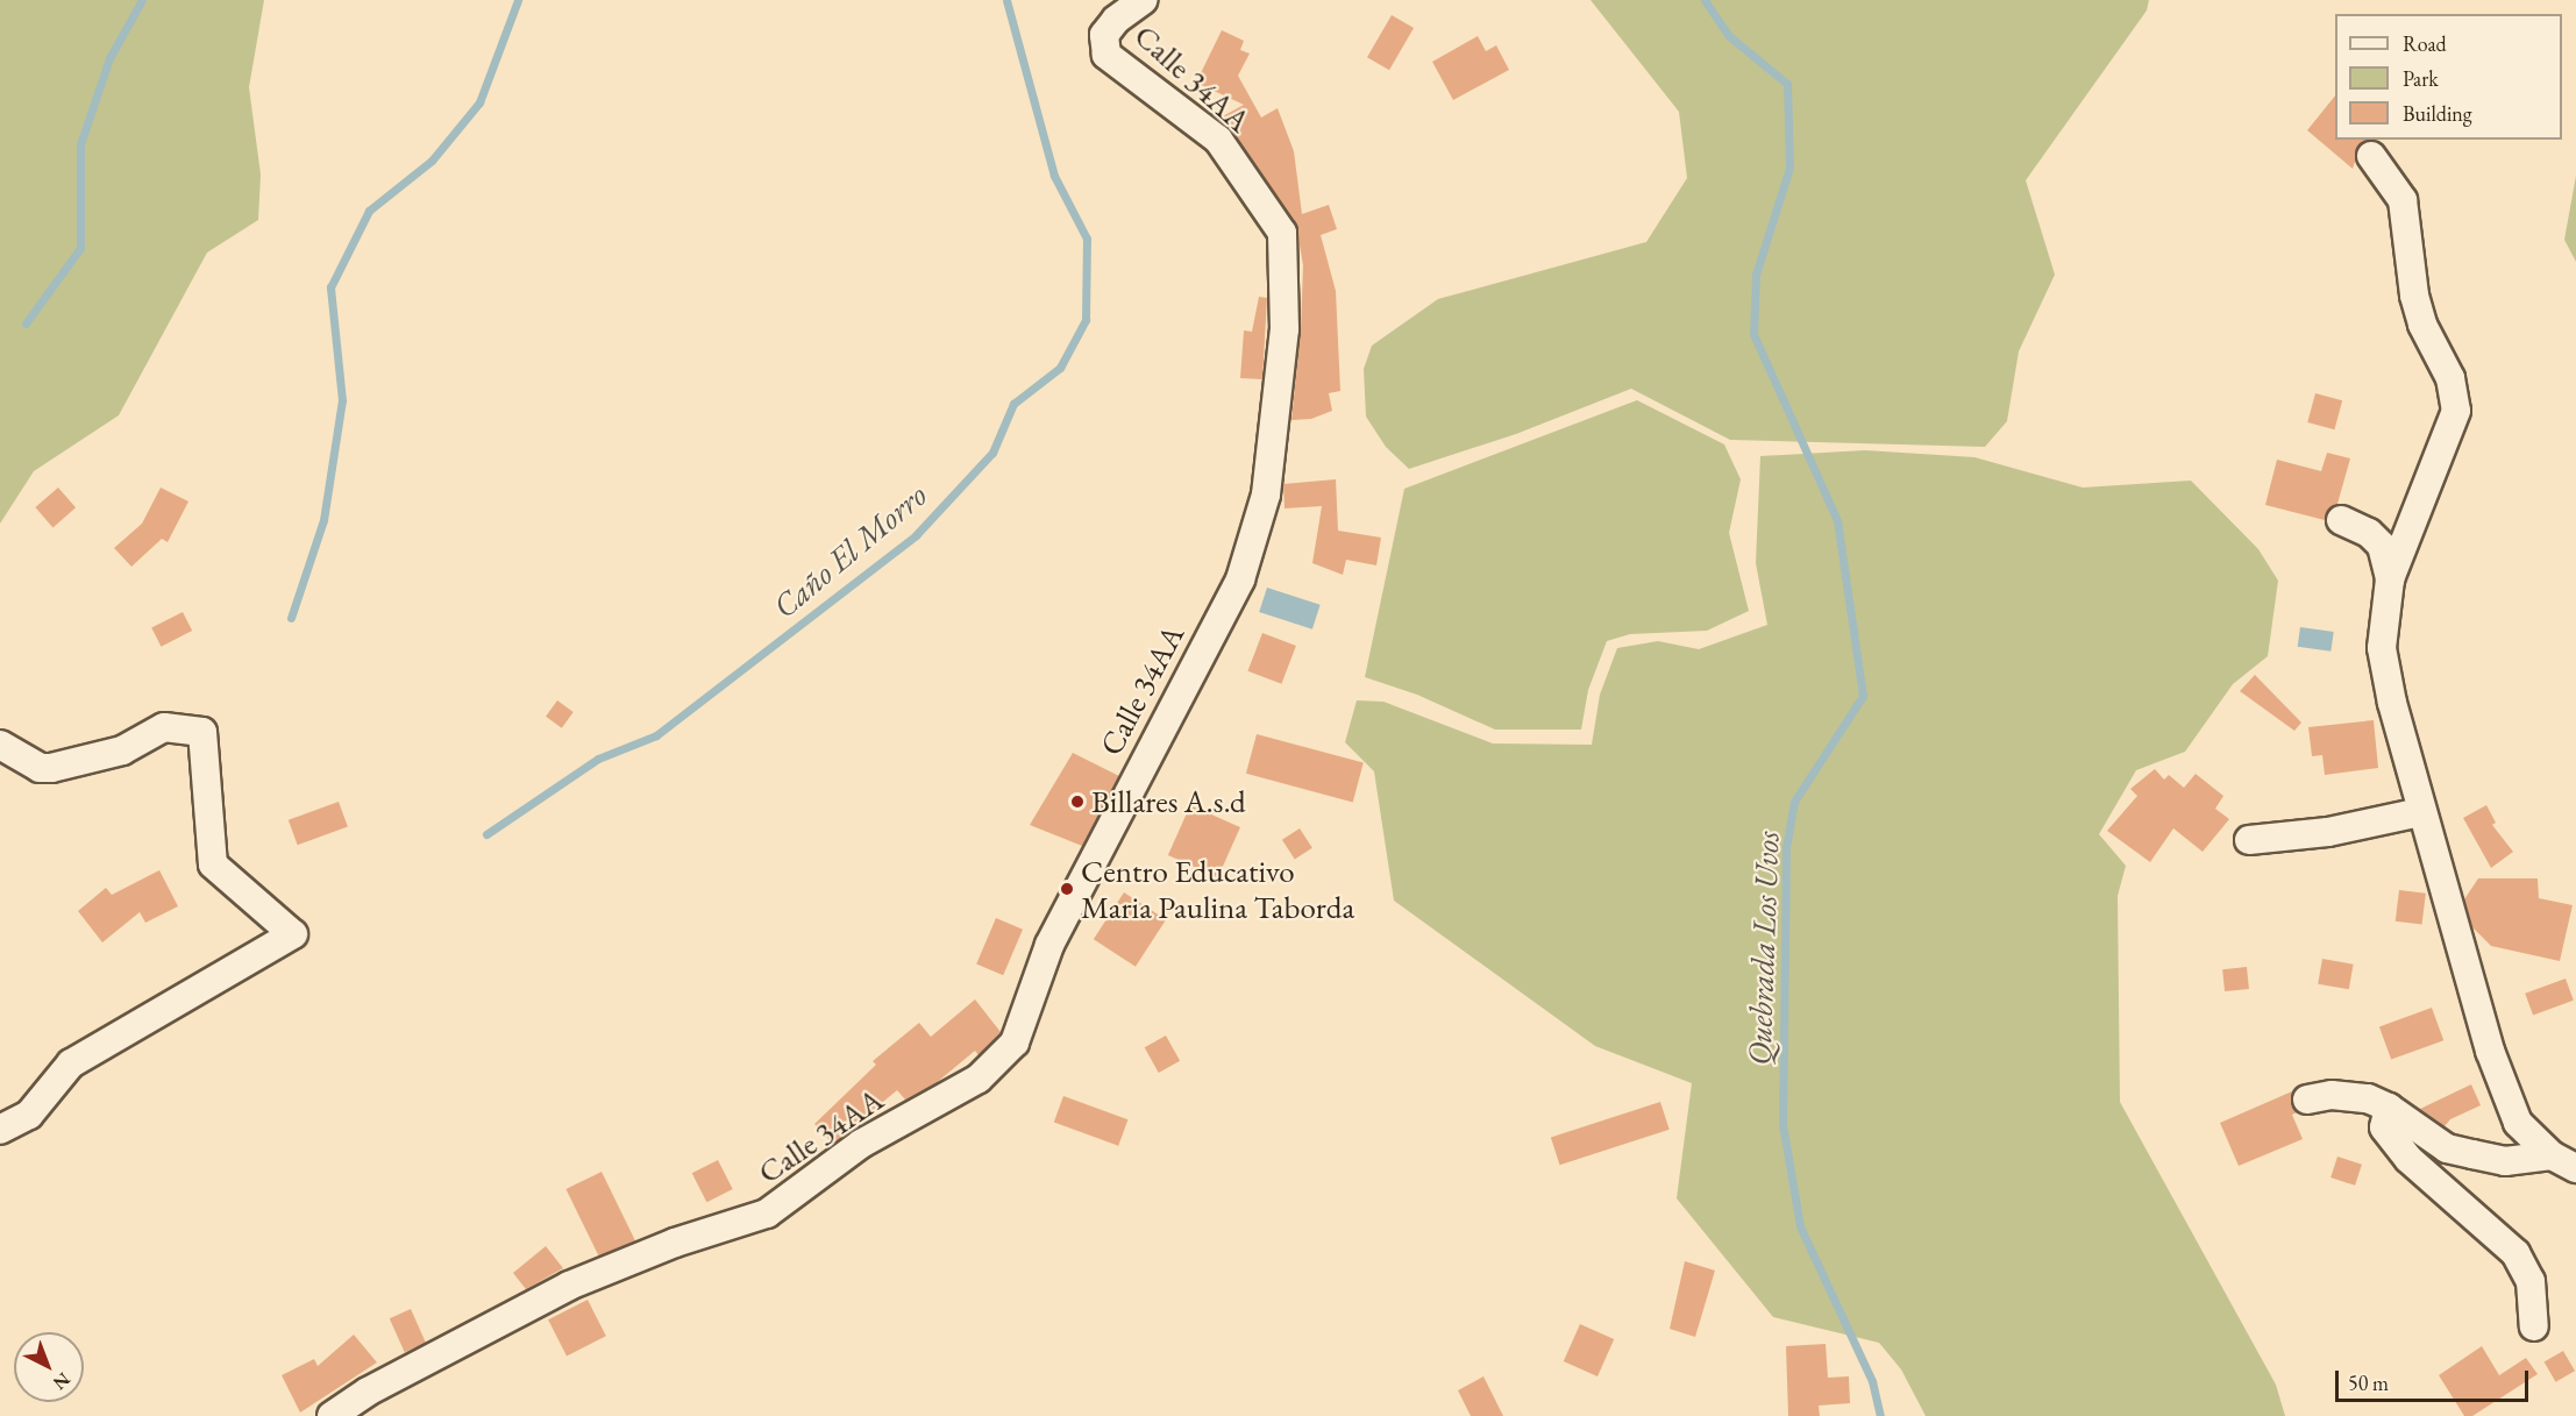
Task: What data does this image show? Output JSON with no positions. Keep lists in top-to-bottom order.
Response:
{
  "streets": {
    "street": ["Calle 34AA"]
  },
  "water": ["Caño El Morro", "Quebrada Los Uvos"],
  "places": ["Billares A.s.d", "Centro Educativo Maria Paulina Taborda"],
  "legend": ["Road", "Park", "Building"],
  "scale_bar": "50 m",
  "north": "bottom right"
}
